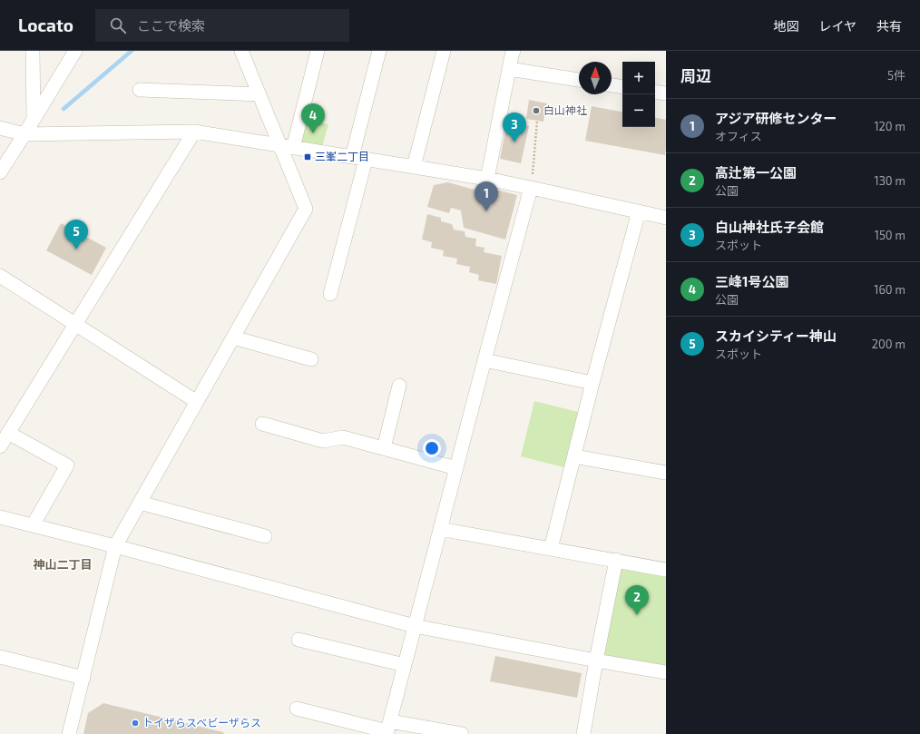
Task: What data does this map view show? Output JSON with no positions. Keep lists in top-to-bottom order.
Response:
{
  "districts": ["神山二丁目"],
  "places": {
    "other": ["白山神社", "トイザらスベビーザらス"],
    "transit": ["三峯二丁目"]
  },
  "north": "top",
  "page": {
    "header": "Locato",
    "search": "ここで検索",
    "nav": ["地図", "レイヤ", "共有"],
    "heading": ["周辺", "5件"],
    "map_buttons": ["+", "−"],
    "list": [
      {
        "mark": "1",
        "name": "アジア研修センター",
        "note": "オフィス",
        "value": "120 m"
      },
      {
        "mark": "2",
        "name": "高辻第一公園",
        "note": "公園",
        "value": "130 m"
      },
      {
        "mark": "3",
        "name": "白山神社氏子会館",
        "note": "スポット",
        "value": "150 m"
      },
      {
        "mark": "4",
        "name": "三峰1号公園",
        "note": "公園",
        "value": "160 m"
      },
      {
        "mark": "5",
        "name": "スカイシティー神山",
        "note": "スポット",
        "value": "200 m"
      }
    ],
    "pins": [
      "4",
      "3",
      "1",
      "5",
      "2"
    ]
  }
}
